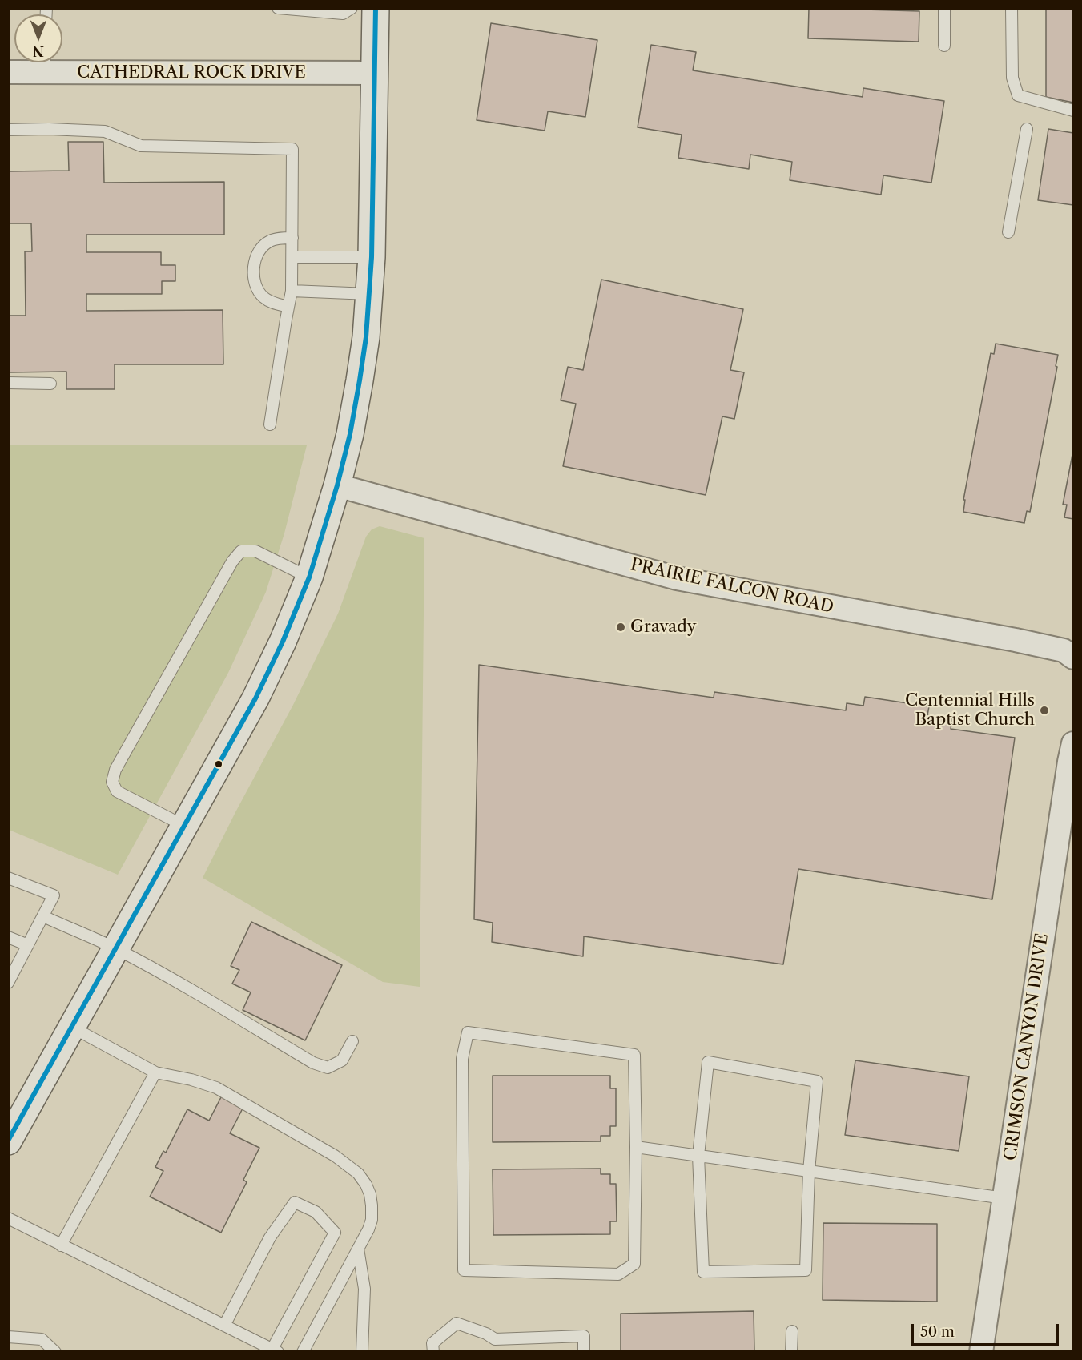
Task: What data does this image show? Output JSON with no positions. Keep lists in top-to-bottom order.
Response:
{
  "streets": {
    "street": ["CATHEDRAL ROCK DRIVE", "PRAIRIE FALCON ROAD", "CRIMSON CANYON DRIVE"]
  },
  "places": ["Gravady", "Centennial Hills Baptist Church"],
  "scale_bar": "50 m",
  "north": "bottom"
}
